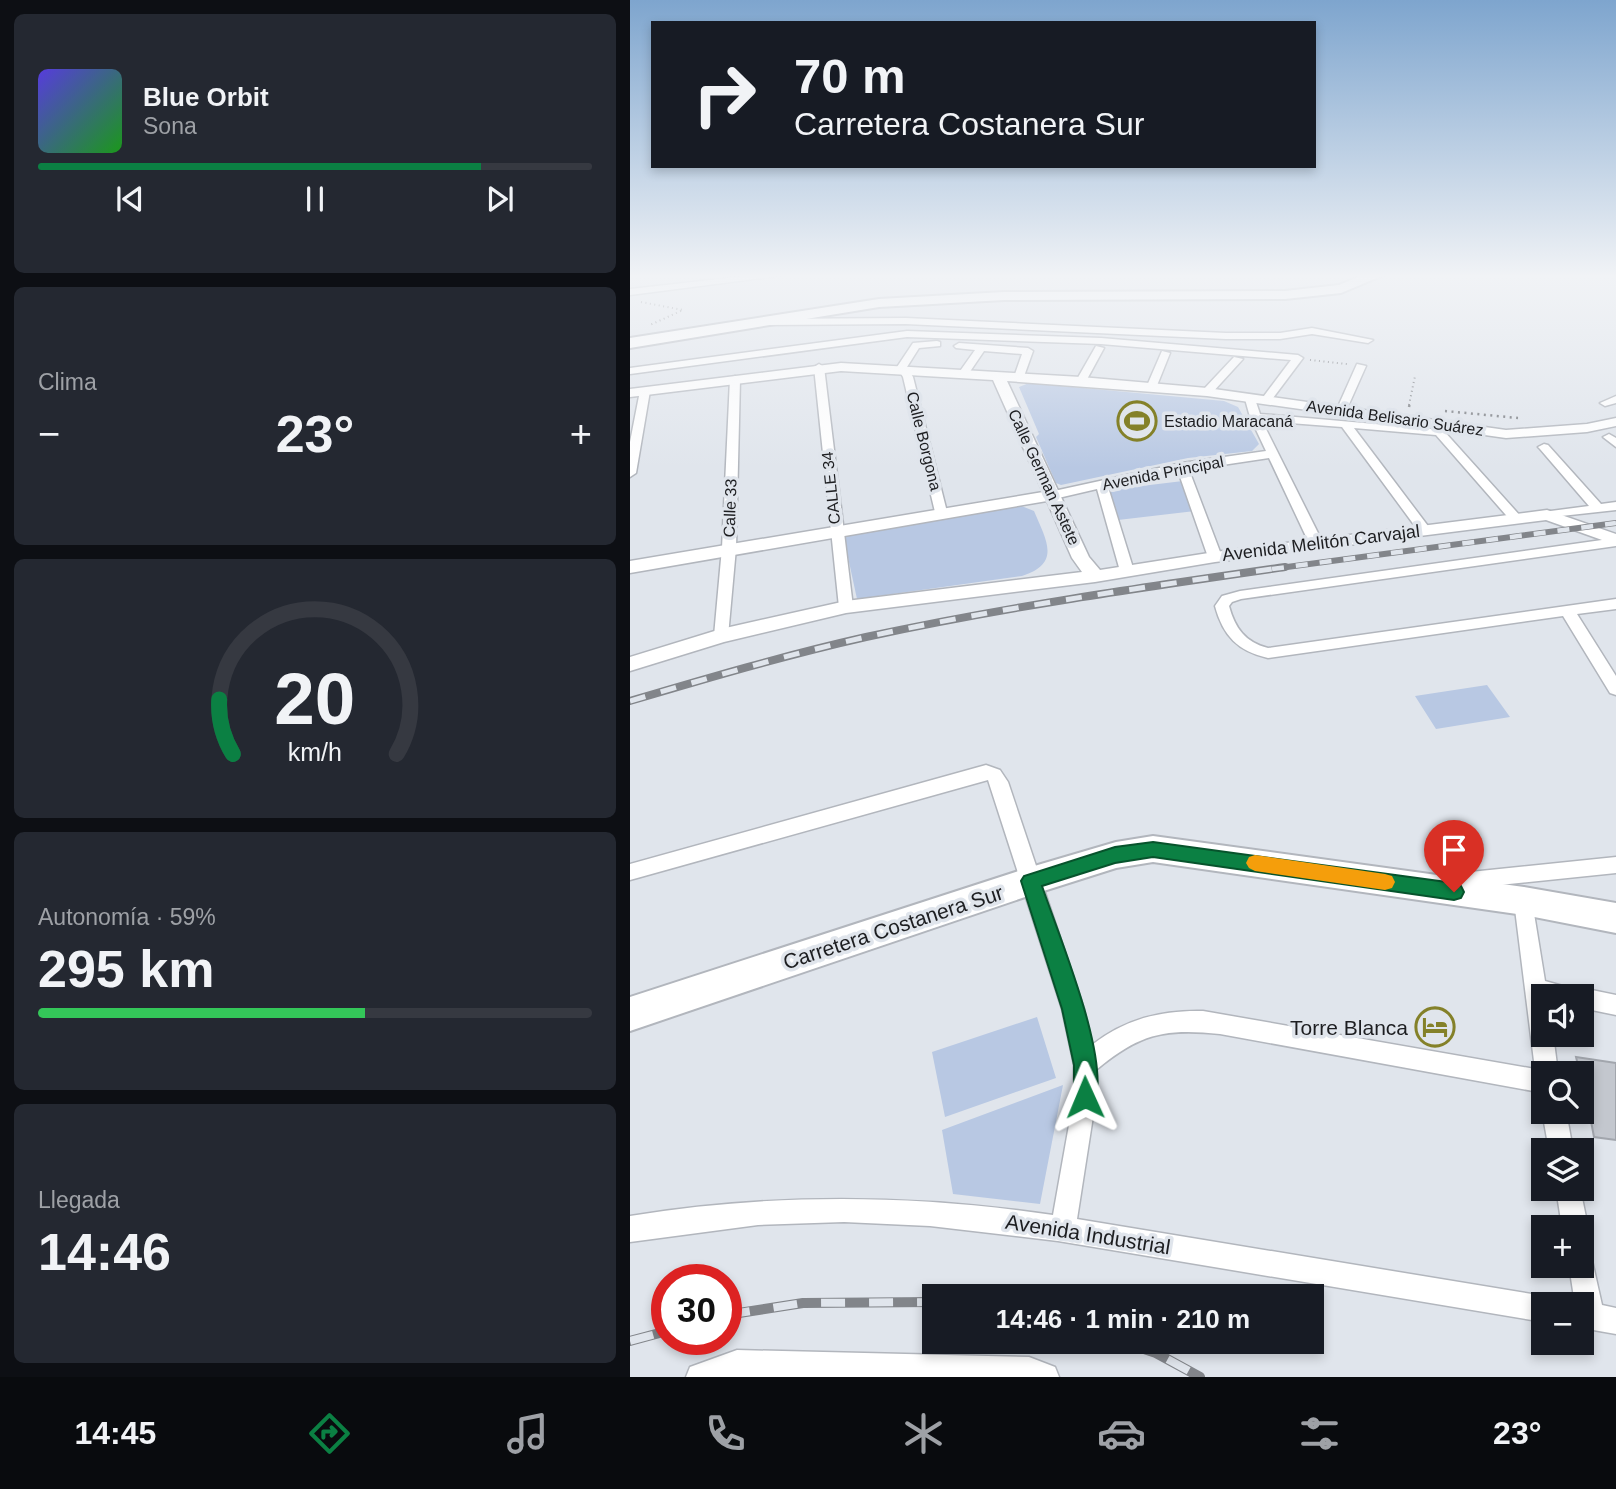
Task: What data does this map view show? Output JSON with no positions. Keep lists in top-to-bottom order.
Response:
{
  "streets": {
    "main road": ["Carretera Costanera Sur"],
    "street": [
      "Avenida Belisario Suárez",
      "Calle Borgona",
      "Avenida Principal",
      "Calle German Astete",
      "CALLE 34",
      "Calle 33",
      "Avenida Melitón Carvajal",
      "Avenida Industrial"
    ]
  },
  "crossings": [
    ["Avenida Belisario Suárez", "Calle Borgona"],
    ["Avenida Belisario Suárez", "Calle German Astete"],
    ["Avenida Belisario Suárez", "CALLE 34"],
    ["Avenida Belisario Suárez", "Calle 33"],
    ["Avenida Principal", "Calle German Astete"],
    ["Calle German Astete", "Avenida Melitón Carvajal"],
    ["CALLE 34", "Avenida Melitón Carvajal"],
    ["Calle 33", "Avenida Melitón Carvajal"]
  ],
  "places": {
    "sports": ["Estadio Maracaná"],
    "hotel": ["Torre Blanca"]
  },
  "page": {
    "turn": ["70 m", "Carretera Costanera Sur"],
    "song": ["Blue Orbit", "Sona"],
    "tile": [
      "Clima",
      ["Autonomía · 59%", "295 km"],
      ["Llegada", "14:46"]
    ],
    "heat": ["−", "23°", "+"],
    "map_buttons": ["+", "−"],
    "limit": "30",
    "trip": "14:46 · 1 min · 210 m",
    "tabs": ["14:45", "23°"],
    "gauge": ["20", "km/h"]
  }
}
